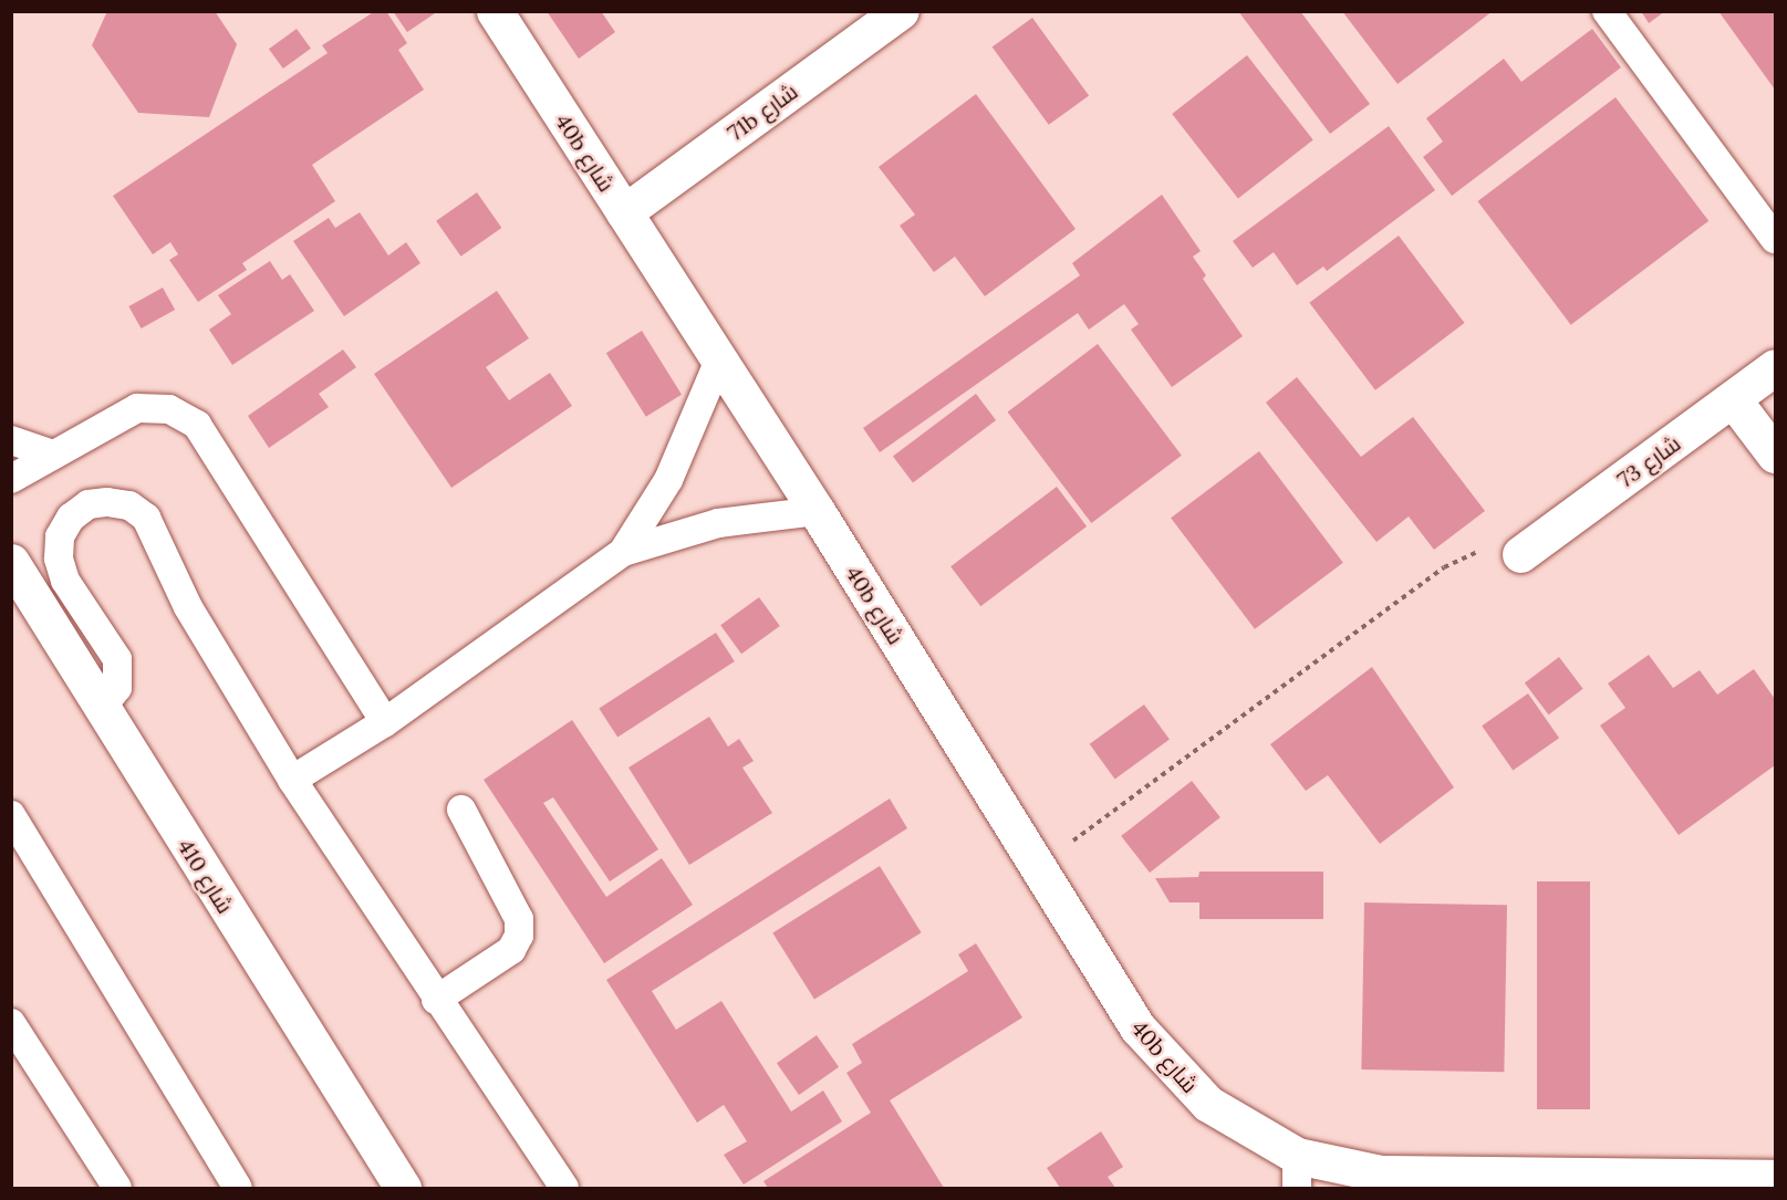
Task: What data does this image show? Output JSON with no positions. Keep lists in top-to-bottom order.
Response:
{
  "streets": {
    "street": [
      "71b شارع",
      "40b شارع",
      "شارع 73",
      "شارع 410"
    ]
  },
  "crossings": [
    ["71b شارع", "40b شارع"]
  ]
}
